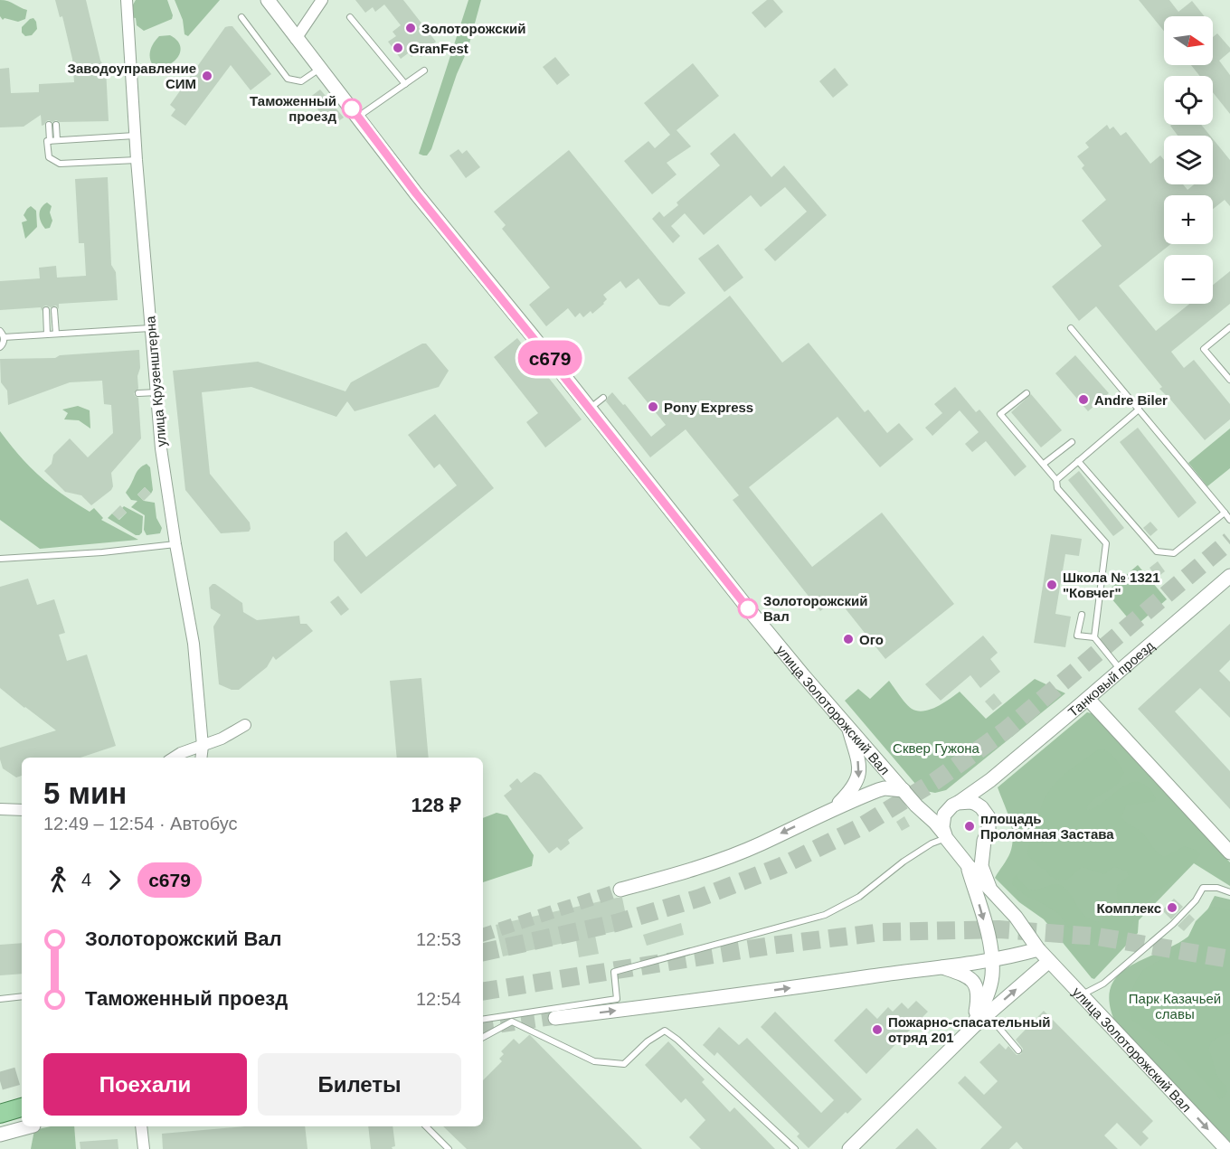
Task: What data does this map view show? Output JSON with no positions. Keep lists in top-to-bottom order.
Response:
{
  "streets": {
    "street": ["улица Крузенштерна", "Танковый проезд", "улица Золоторожский Вал"]
  },
  "crossings": [
    ["Танковый проезд", "улица Золоторожский Вал"]
  ],
  "parks": ["Сквер Гужона", "Парк Казачьей славы"],
  "places": [
    "Золоторожский",
    "GranFest",
    "Заводоуправление СИМ",
    "Таможенный проезд",
    "Andre Biler",
    "Pony Express",
    "Школа № 1321 \"Ковчег\"",
    "Золоторожский Вал",
    "Ого",
    "площадь Проломная Застава",
    "Комплекс",
    "Пожарно-спасательный отряд 201"
  ],
  "lines": ["bus line с679"],
  "north": "right",
  "page": {
    "on_map": "с679",
    "map_buttons": ["+", "−"],
    "heading": ["5 мин", "12:49 – 12:54 · Автобус", "128 ₽"],
    "legs": ["4", "с679"],
    "list": [
      {
        "name": "Золоторожский Вал",
        "value": "12:53"
      },
      {
        "name": "Таможенный проезд",
        "value": "12:54"
      }
    ],
    "buttons": ["Поехали", "Билеты"]
  }
}
